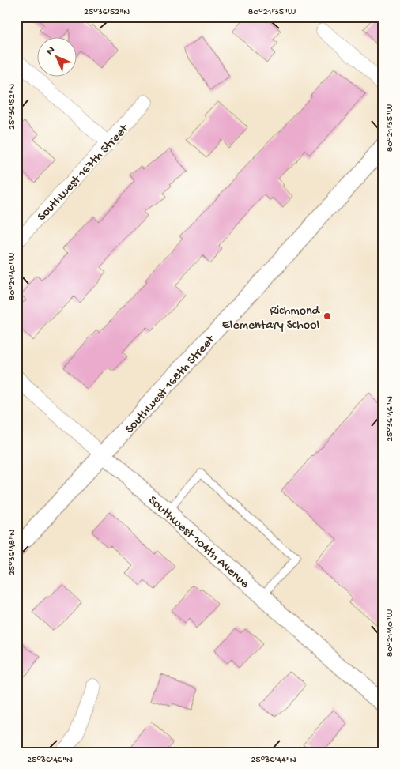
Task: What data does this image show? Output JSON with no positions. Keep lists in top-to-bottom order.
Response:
{
  "streets": {
    "street": ["Southwest 167th Street", "Southwest 168th Street", "Southwest 104th Avenue"]
  },
  "crossings": [
    ["Southwest 168th Street", "Southwest 104th Avenue"]
  ],
  "places": ["Richmond Elementary School"],
  "north": "top left",
  "coordinates": [
    "25°36'52\"N",
    "80°21'35\"W",
    "80°21'40\"W",
    "25°36'46\"N",
    "25°36'48\"N",
    "25°36'44\"N"
  ]
}
